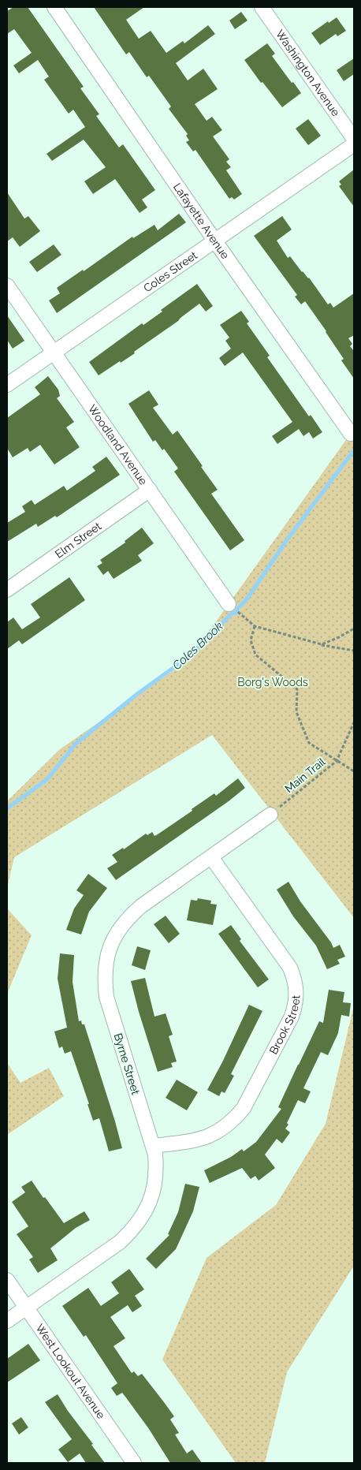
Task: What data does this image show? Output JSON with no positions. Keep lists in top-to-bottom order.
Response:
{
  "streets": {
    "street": [
      "Washington Avenue",
      "Lafayette Avenue",
      "Coles Street",
      "Woodland Avenue",
      "Elm Street",
      "Brook Street",
      "Byrne Street",
      "West Lookout Avenue"
    ],
    "path": ["Main Trail"]
  },
  "crossings": [
    ["Lafayette Avenue", "Coles Street"],
    ["Coles Street", "Woodland Avenue"],
    ["Woodland Avenue", "Elm Street"],
    ["Main Trail", "Byrne Street"],
    ["Brook Street", "Byrne Street"],
    ["Byrne Street", "West Lookout Avenue"]
  ],
  "water": ["Coles Brook"],
  "parks": ["Borg's Woods"]
}
